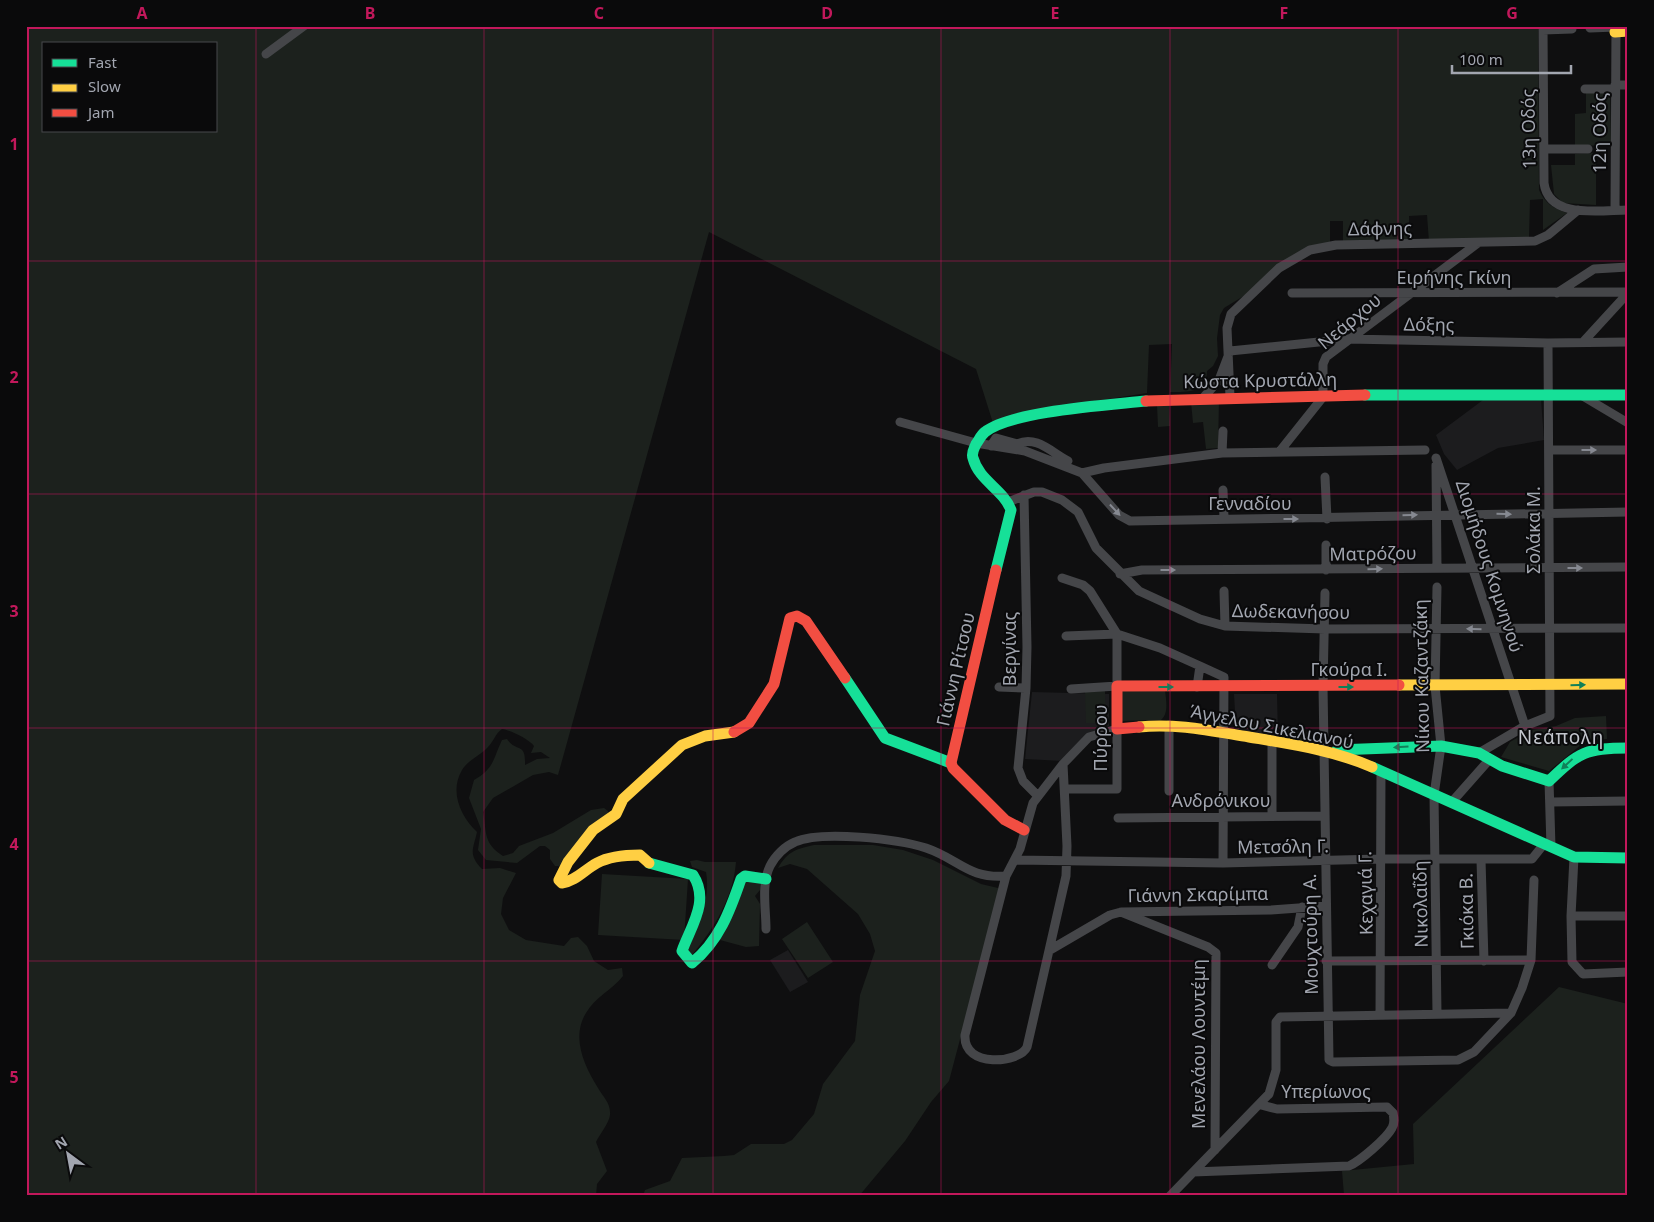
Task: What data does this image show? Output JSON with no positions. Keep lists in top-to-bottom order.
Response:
{
  "streets": {
    "street": [
      "13η Οδός",
      "12η Οδός",
      "Δάφνης",
      "Ειρήνης Γκίνη",
      "Νεάρχου",
      "Δόξης",
      "Κώστα Κρυστάλλη",
      "Γενναδίου",
      "Σολάκα Μ.",
      "Ματρόζου",
      "Διομήδους Κομνηνού",
      "Δωδεκανήσου",
      "Βεργίνας",
      "Γιάννη Ρίτσου",
      "Γκούρα Ι.",
      "Νίκου Καζαντζάκη",
      "Άγγελου Σικελιανού",
      "Πύρρου",
      "Ανδρόνικου",
      "Μετσόλη Γ.",
      "Κεχαγιά Γ.",
      "Γιάννη Σκαρίμπα",
      "Νικολαΐδη",
      "Γκιόκα Β.",
      "Μουχτούρη Α.",
      "Μενελάου Λουντέμη",
      "Υπερίωνος"
    ]
  },
  "crossings": [
    ["13η Οδός", "Δάφνης"],
    ["Δάφνης", "Νεάρχου"],
    ["Δάφνης", "Δόξης"],
    ["Δάφνης", "Κώστα Κρυστάλλη"],
    ["Ειρήνης Γκίνη", "Νεάρχου"],
    ["Νεάρχου", "Δόξης"],
    ["Νεάρχου", "Κώστα Κρυστάλλη"],
    ["Δόξης", "Σολάκα Μ."],
    ["Κώστα Κρυστάλλη", "Γενναδίου"],
    ["Κώστα Κρυστάλλη", "Σολάκα Μ."],
    ["Γενναδίου", "Σολάκα Μ."],
    ["Γενναδίου", "Διομήδους Κομνηνού"],
    ["Σολάκα Μ.", "Ματρόζου"],
    ["Σολάκα Μ.", "Διομήδους Κομνηνού"],
    ["Σολάκα Μ.", "Δωδεκανήσου"],
    ["Σολάκα Μ.", "Γκούρα Ι."],
    ["Ματρόζου", "Διομήδους Κομνηνού"],
    ["Ματρόζου", "Δωδεκανήσου"],
    ["Διομήδους Κομνηνού", "Δωδεκανήσου"],
    ["Διομήδους Κομνηνού", "Γκούρα Ι."],
    ["Δωδεκανήσου", "Βεργίνας"],
    ["Δωδεκανήσου", "Γιάννη Ρίτσου"],
    ["Δωδεκανήσου", "Νίκου Καζαντζάκη"],
    ["Δωδεκανήσου", "Μουχτούρη Α."],
    ["Βεργίνας", "Άγγελου Σικελιανού"],
    ["Γκούρα Ι.", "Νίκου Καζαντζάκη"],
    ["Γκούρα Ι.", "Πύρρου"],
    ["Γκούρα Ι.", "Μουχτούρη Α."],
    ["Νίκου Καζαντζάκη", "Άγγελου Σικελιανού"],
    ["Νίκου Καζαντζάκη", "Νικολαΐδη"],
    ["Άγγελου Σικελιανού", "Πύρρου"],
    ["Άγγελου Σικελιανού", "Μετσόλη Γ."],
    ["Άγγελου Σικελιανού", "Κεχαγιά Γ."],
    ["Άγγελου Σικελιανού", "Νικολαΐδη"],
    ["Άγγελου Σικελιανού", "Μουχτούρη Α."],
    ["Ανδρόνικου", "Μουχτούρη Α."],
    ["Μετσόλη Γ.", "Κεχαγιά Γ."],
    ["Μετσόλη Γ.", "Νικολαΐδη"],
    ["Μετσόλη Γ.", "Γκιόκα Β."],
    ["Μετσόλη Γ.", "Μουχτούρη Α."],
    ["Γιάννη Σκαρίμπα", "Μουχτούρη Α."],
    ["Γιάννη Σκαρίμπα", "Μενελάου Λουντέμη"]
  ],
  "one_way": ["Ματρόζου"],
  "districts": ["Νεάπολη"],
  "legend": ["Fast", "Slow", "Jam"],
  "scale_bar": "100 m",
  "north": "top left",
  "grid": {
    "columns": [
      "A",
      "B",
      "C",
      "D",
      "E",
      "F",
      "G"
    ],
    "rows": [
      "1",
      "2",
      "3",
      "4",
      "5"
    ]
  }
}
